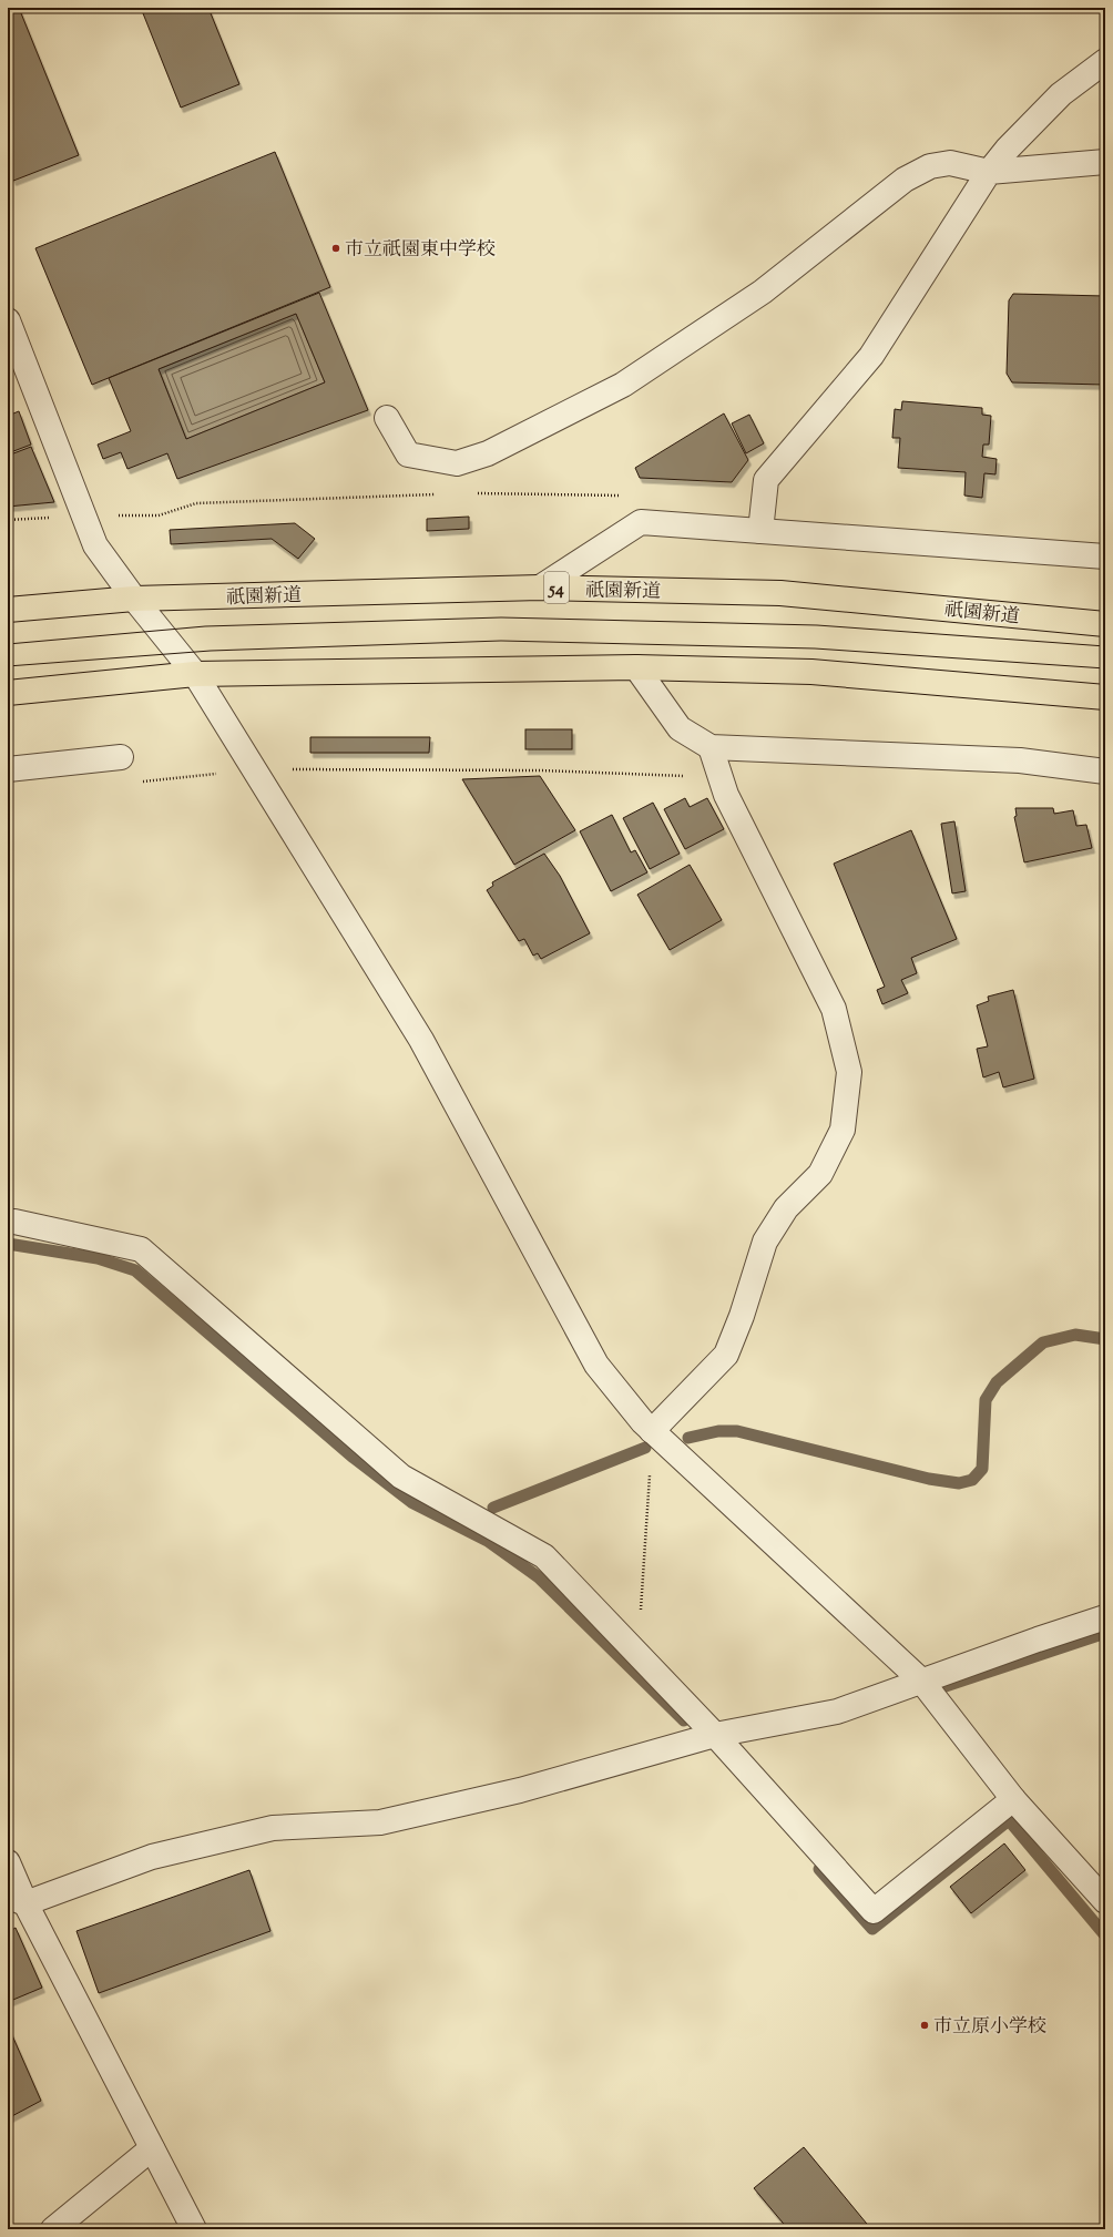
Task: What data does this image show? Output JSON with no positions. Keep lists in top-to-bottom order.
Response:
{
  "streets": {
    "highway": ["54", "祇園新道"]
  },
  "places": ["市立祇園東中学校", "市立原小学校"]
}
